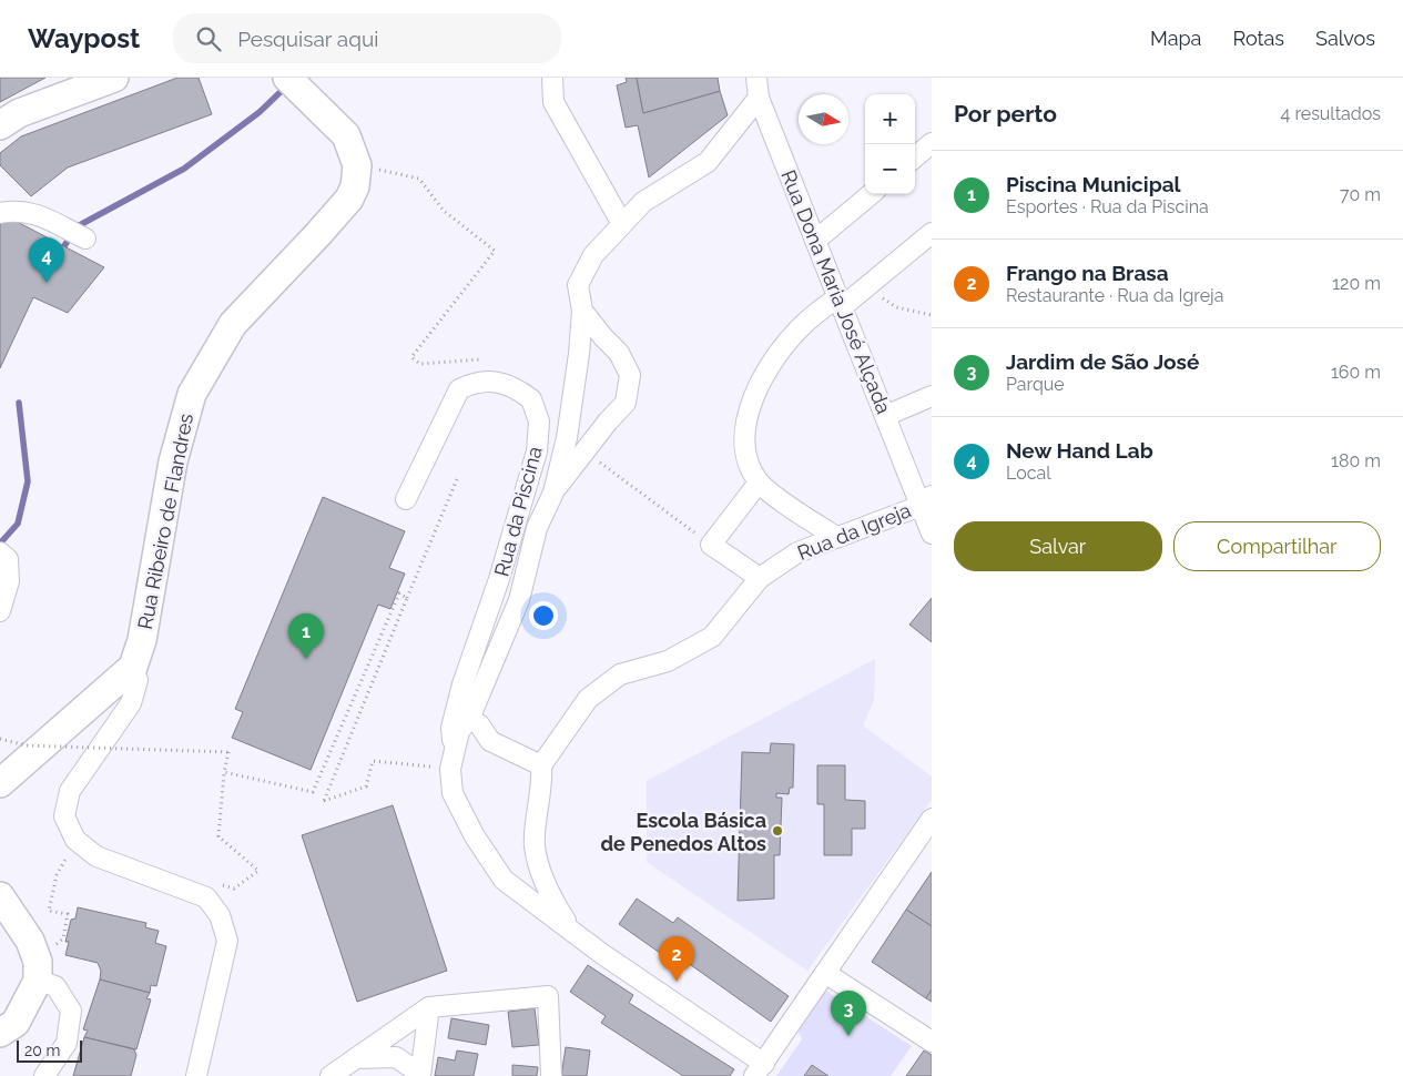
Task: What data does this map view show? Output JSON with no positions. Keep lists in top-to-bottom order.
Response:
{
  "streets": {
    "main road": ["Rua Ribeiro de Flandres"],
    "street": ["Rua Dona Maria José Alçada", "Rua da Piscina", "Rua da Igreja"]
  },
  "crossings": [
    ["Rua Dona Maria José Alçada", "Rua da Igreja"]
  ],
  "places": ["Escola Básica de Penedos Altos"],
  "scale_bar": "20 m",
  "north": "right",
  "page": {
    "header": "Waypost",
    "search": "Pesquisar aqui",
    "nav": ["Mapa", "Rotas", "Salvos"],
    "heading": ["Por perto", "4 resultados"],
    "map_buttons": ["+", "−"],
    "list": [
      {
        "mark": "1",
        "name": "Piscina Municipal",
        "note": "Esportes · Rua da Piscina",
        "value": "70 m"
      },
      {
        "mark": "2",
        "name": "Frango na Brasa",
        "note": "Restaurante · Rua da Igreja",
        "value": "120 m"
      },
      {
        "mark": "3",
        "name": "Jardim de São José",
        "note": "Parque",
        "value": "160 m"
      },
      {
        "mark": "4",
        "name": "New Hand Lab",
        "note": "Local",
        "value": "180 m"
      }
    ],
    "pins": [
      "4",
      "1",
      "2",
      "3"
    ],
    "buttons": ["Salvar", "Compartilhar"],
    "scale": "20 m"
  }
}
